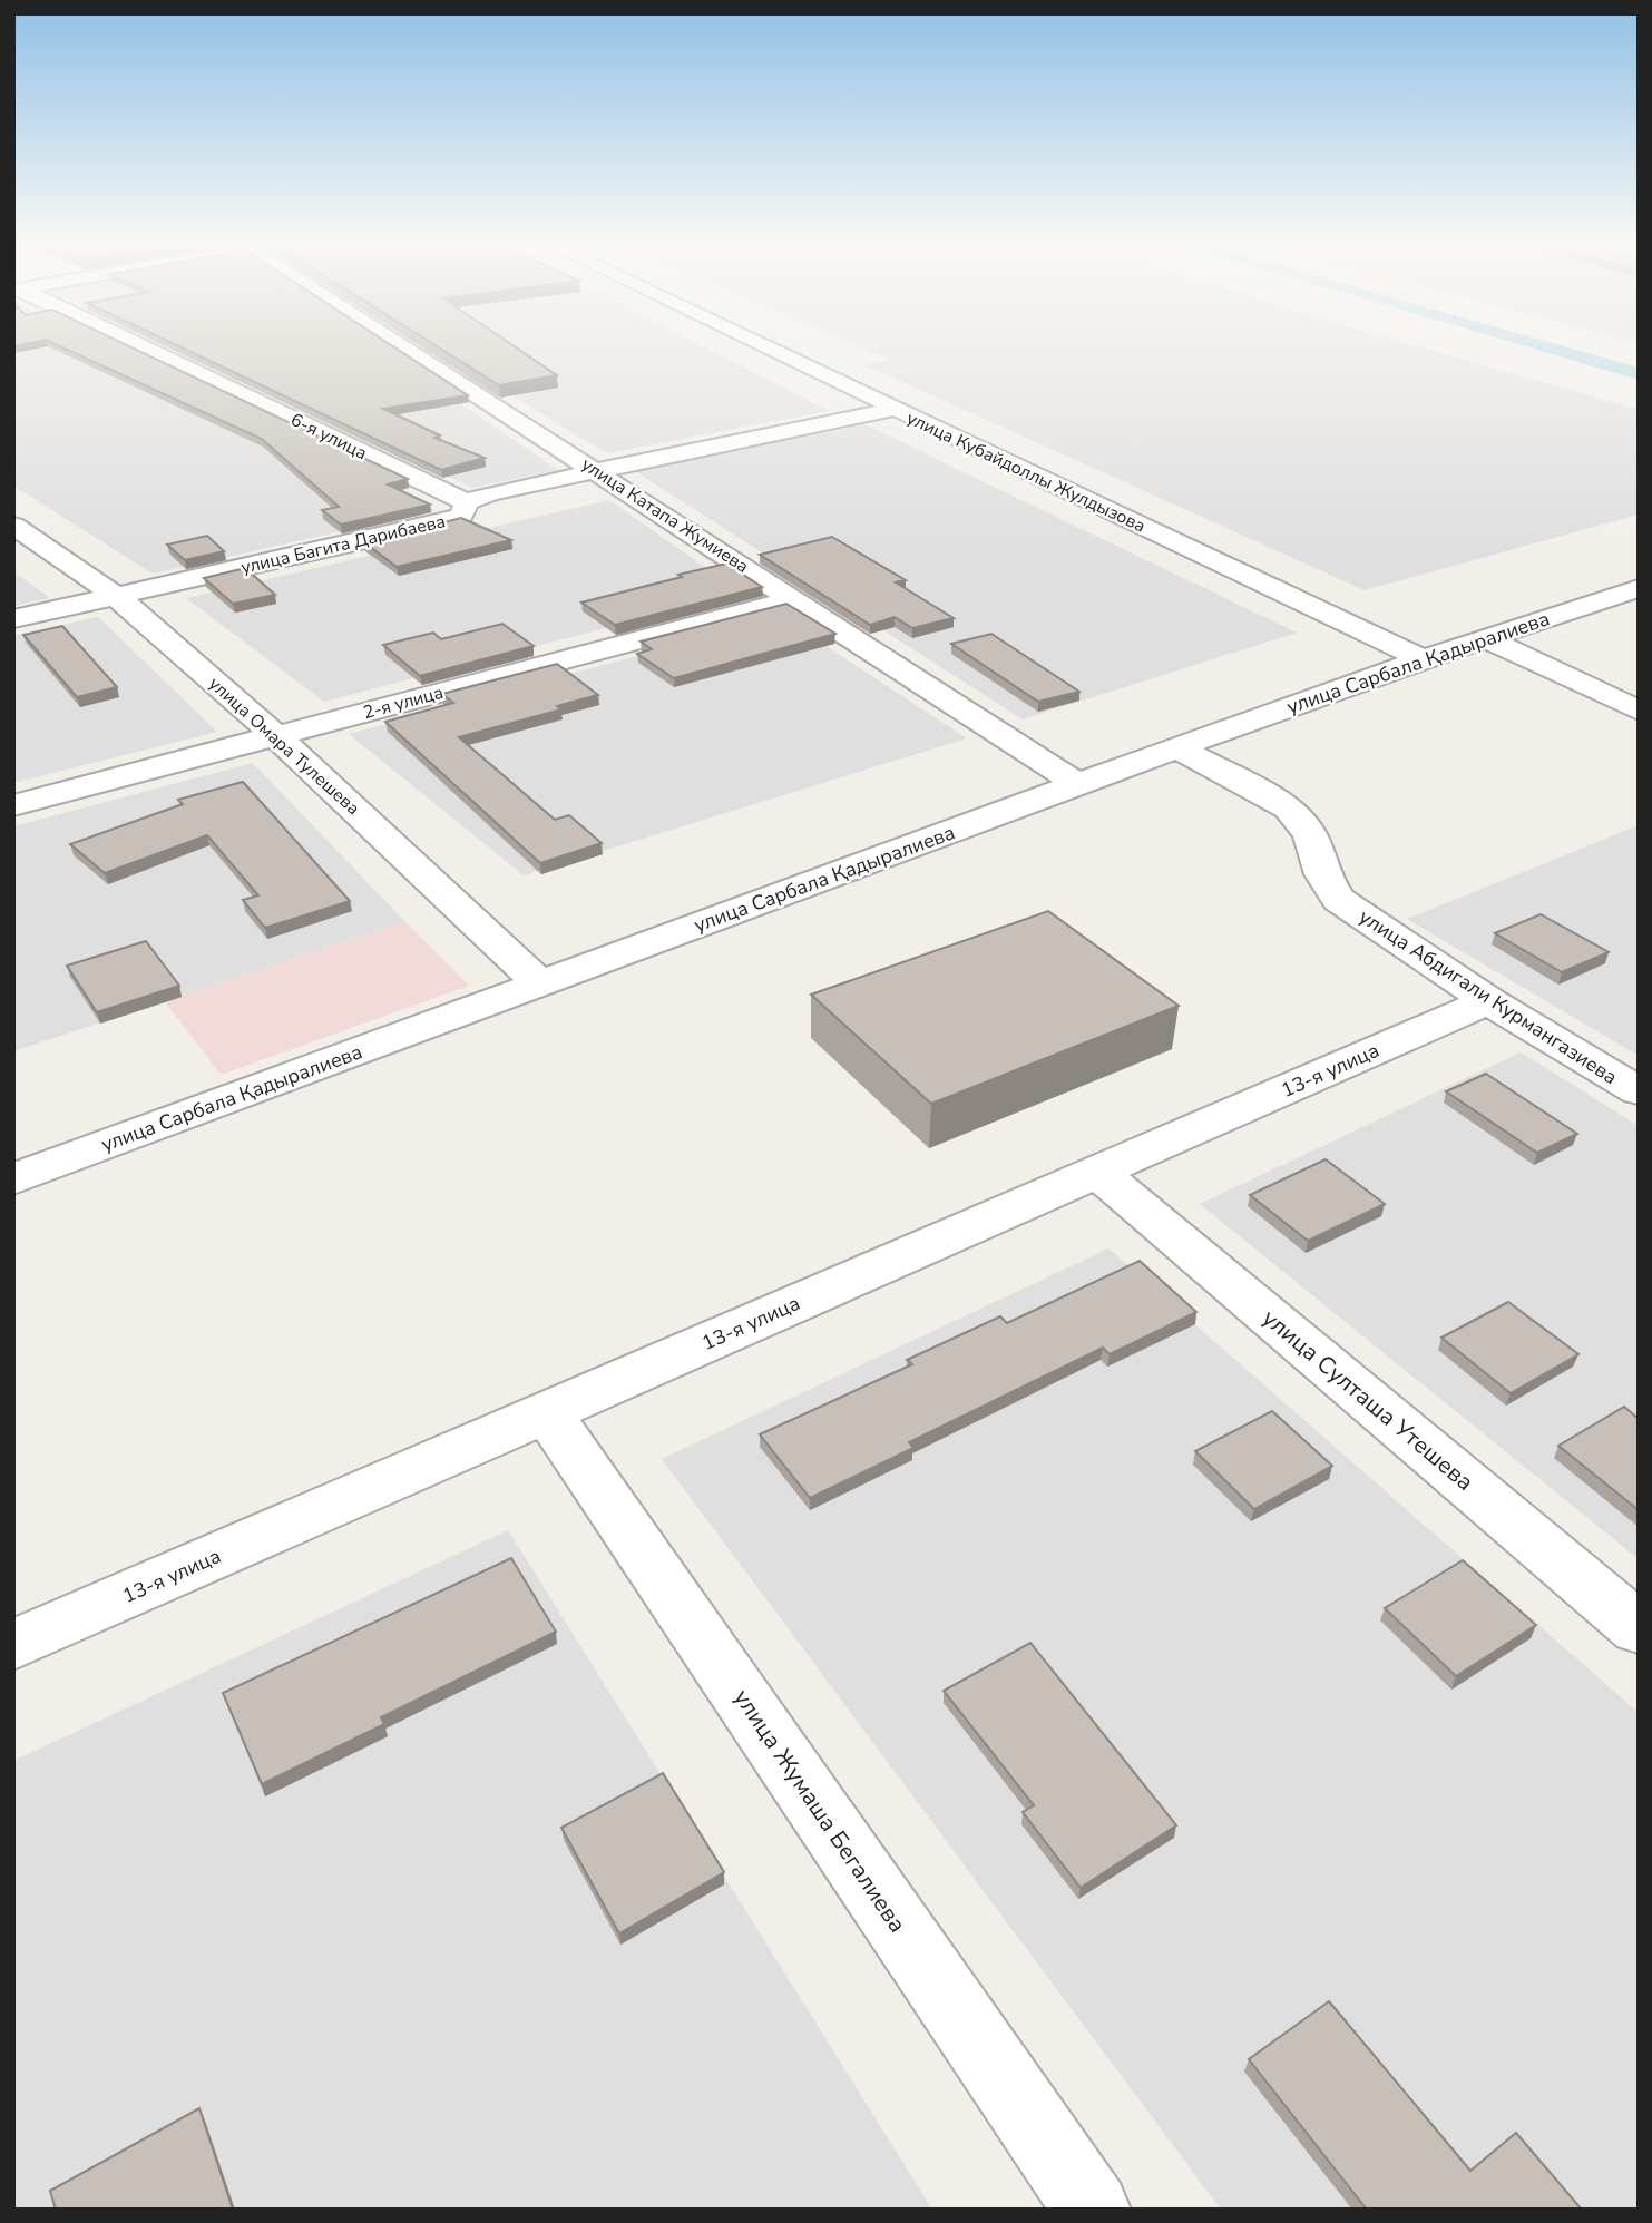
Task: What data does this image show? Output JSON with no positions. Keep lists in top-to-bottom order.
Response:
{
  "streets": {
    "street": [
      "6-я улица",
      "улица Кубайдоллы Жулдызова",
      "улица Катапа Жумиева",
      "улица Багита Дарибаева",
      "улица Сарбала Қадыралиева",
      "2-я улица",
      "улица Омара Тулешева",
      "улица Абдигали Курмангазиева",
      "13-я улица",
      "улица Султаша Утешева",
      "улица Жумаша Бегалиева"
    ]
  },
  "crossings": [
    ["6-я улица", "улица Багита Дарибаева"],
    ["улица Кубайдоллы Жулдызова", "улица Багита Дарибаева"],
    ["улица Кубайдоллы Жулдызова", "улица Сарбала Қадыралиева"],
    ["улица Катапа Жумиева", "улица Багита Дарибаева"],
    ["улица Катапа Жумиева", "улица Сарбала Қадыралиева"],
    ["улица Катапа Жумиева", "2-я улица"],
    ["улица Багита Дарибаева", "улица Омара Тулешева"],
    ["улица Сарбала Қадыралиева", "улица Омара Тулешева"],
    ["улица Сарбала Қадыралиева", "улица Абдигали Курмангазиева"],
    ["2-я улица", "улица Омара Тулешева"],
    ["улица Абдигали Курмангазиева", "13-я улица"],
    ["13-я улица", "улица Султаша Утешева"],
    ["13-я улица", "улица Жумаша Бегалиева"]
  ]
}
